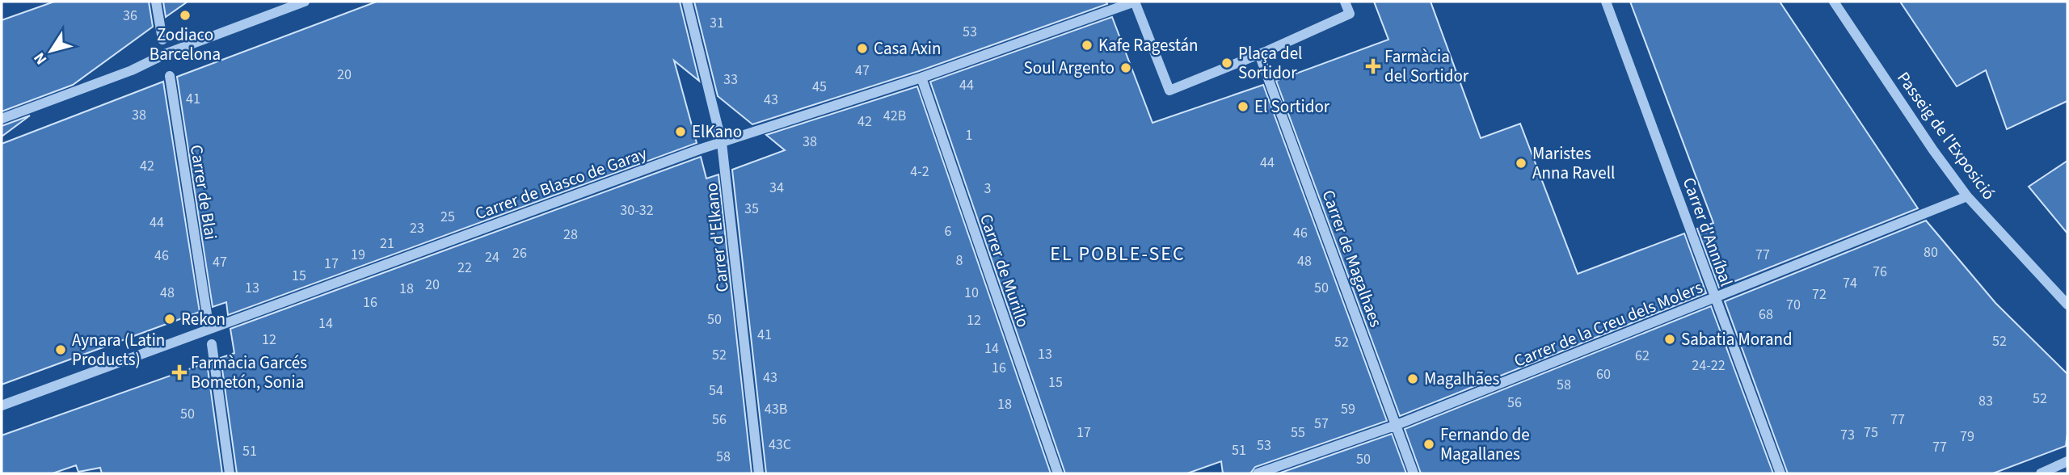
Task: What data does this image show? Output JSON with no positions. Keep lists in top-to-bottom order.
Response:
{
  "streets": {
    "street": [
      "Passeig de l'Exposició",
      "Carrer de Blasco de Garay",
      "Carrer de Blai",
      "Carrer d'Anníbal",
      "Carrer d'Elkano",
      "Carrer de Magalhaes",
      "Carrer de Murillo",
      "Carrer de la Creu dels Molers"
    ]
  },
  "crossings": [
    ["Passeig de l'Exposició", "Carrer de la Creu dels Molers"],
    ["Carrer de Blasco de Garay", "Carrer d'Elkano"],
    ["Carrer de Blasco de Garay", "Carrer de Murillo"],
    ["Carrer d'Anníbal", "Carrer de la Creu dels Molers"],
    ["Carrer de Magalhaes", "Carrer de la Creu dels Molers"]
  ],
  "districts": ["EL POBLE-SEC"],
  "places": {
    "other": [
      "Zodiaco Barcelona",
      "Kafe Ragestán",
      "Casa Axin",
      "Plaça del Sortidor",
      "Soul Argento",
      "El Sortidor",
      "ElKano",
      "Maristes Anna Ravell",
      "Rekon",
      "Sabatia Morand",
      "Aynara (Latin Products)",
      "Magalhães",
      "Fernando de Magallanes"
    ],
    "health": ["Farmàcia del Sortidor", "Farmàcia Garcés Bometón, Sonia"]
  },
  "house_numbers": [
    "36",
    "31",
    "53",
    "47",
    "20",
    "33",
    "44",
    "45",
    "41",
    "43",
    "38",
    "42B",
    "42",
    "1",
    "38",
    "44",
    "42",
    "4-2",
    "34",
    "3",
    "35",
    "30-32",
    "25",
    "44",
    "23",
    "6",
    "46",
    "28",
    "21",
    "80",
    "26",
    "19",
    "77",
    "46",
    "24",
    "8",
    "48",
    "47",
    "17",
    "22",
    "76",
    "15",
    "74",
    "20",
    "13",
    "50",
    "18",
    "48",
    "10",
    "72",
    "16",
    "70",
    "68",
    "50",
    "12",
    "14",
    "41",
    "12",
    "52",
    "52",
    "14",
    "13",
    "52",
    "62",
    "24-22",
    "16",
    "60",
    "43",
    "15",
    "58",
    "54",
    "52",
    "83",
    "56",
    "18",
    "43B",
    "59",
    "50",
    "56",
    "77",
    "57",
    "17",
    "55",
    "75",
    "73",
    "79",
    "43C",
    "53",
    "77",
    "51",
    "51",
    "58",
    "50"
  ],
  "north": "bottom left"
}
